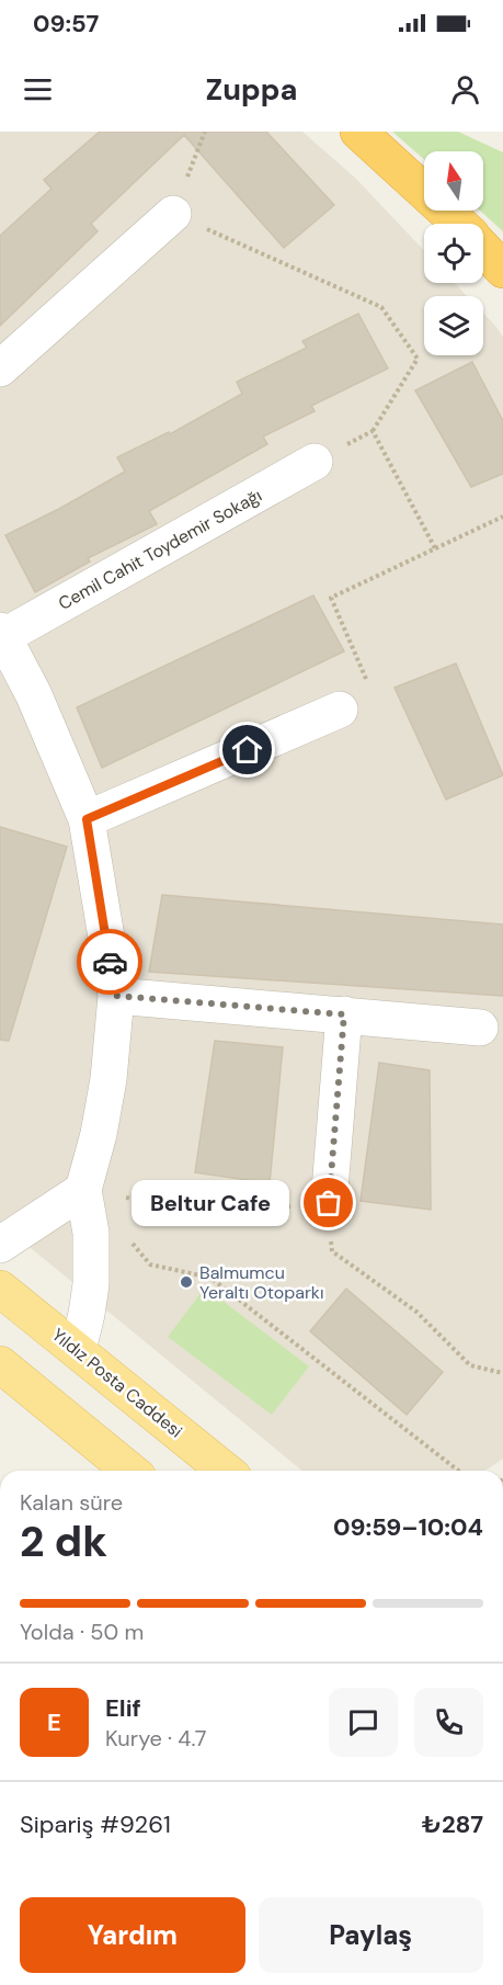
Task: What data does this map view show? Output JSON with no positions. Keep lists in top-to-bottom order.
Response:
{
  "streets": {
    "main road": ["Yıldız Posta Caddesi"],
    "street": ["Cemil Cahit Toydemir Sokağı"]
  },
  "places": ["Beltur Cafe", "Balmumcu Yeraltı Otoparkı"],
  "north": "top",
  "page": {
    "status": "09:57",
    "header": "Zuppa",
    "bubble": "Beltur Cafe",
    "heading": ["2 dk", "Kalan süre", "09:59–10:04"],
    "panel": [
      "Elif",
      "Kurye · 4.7",
      "Sipariş #9261",
      "₺287"
    ],
    "bar": "Yolda · 50 m",
    "round": "E",
    "buttons": ["Yardım", "Paylaş"]
  }
}
